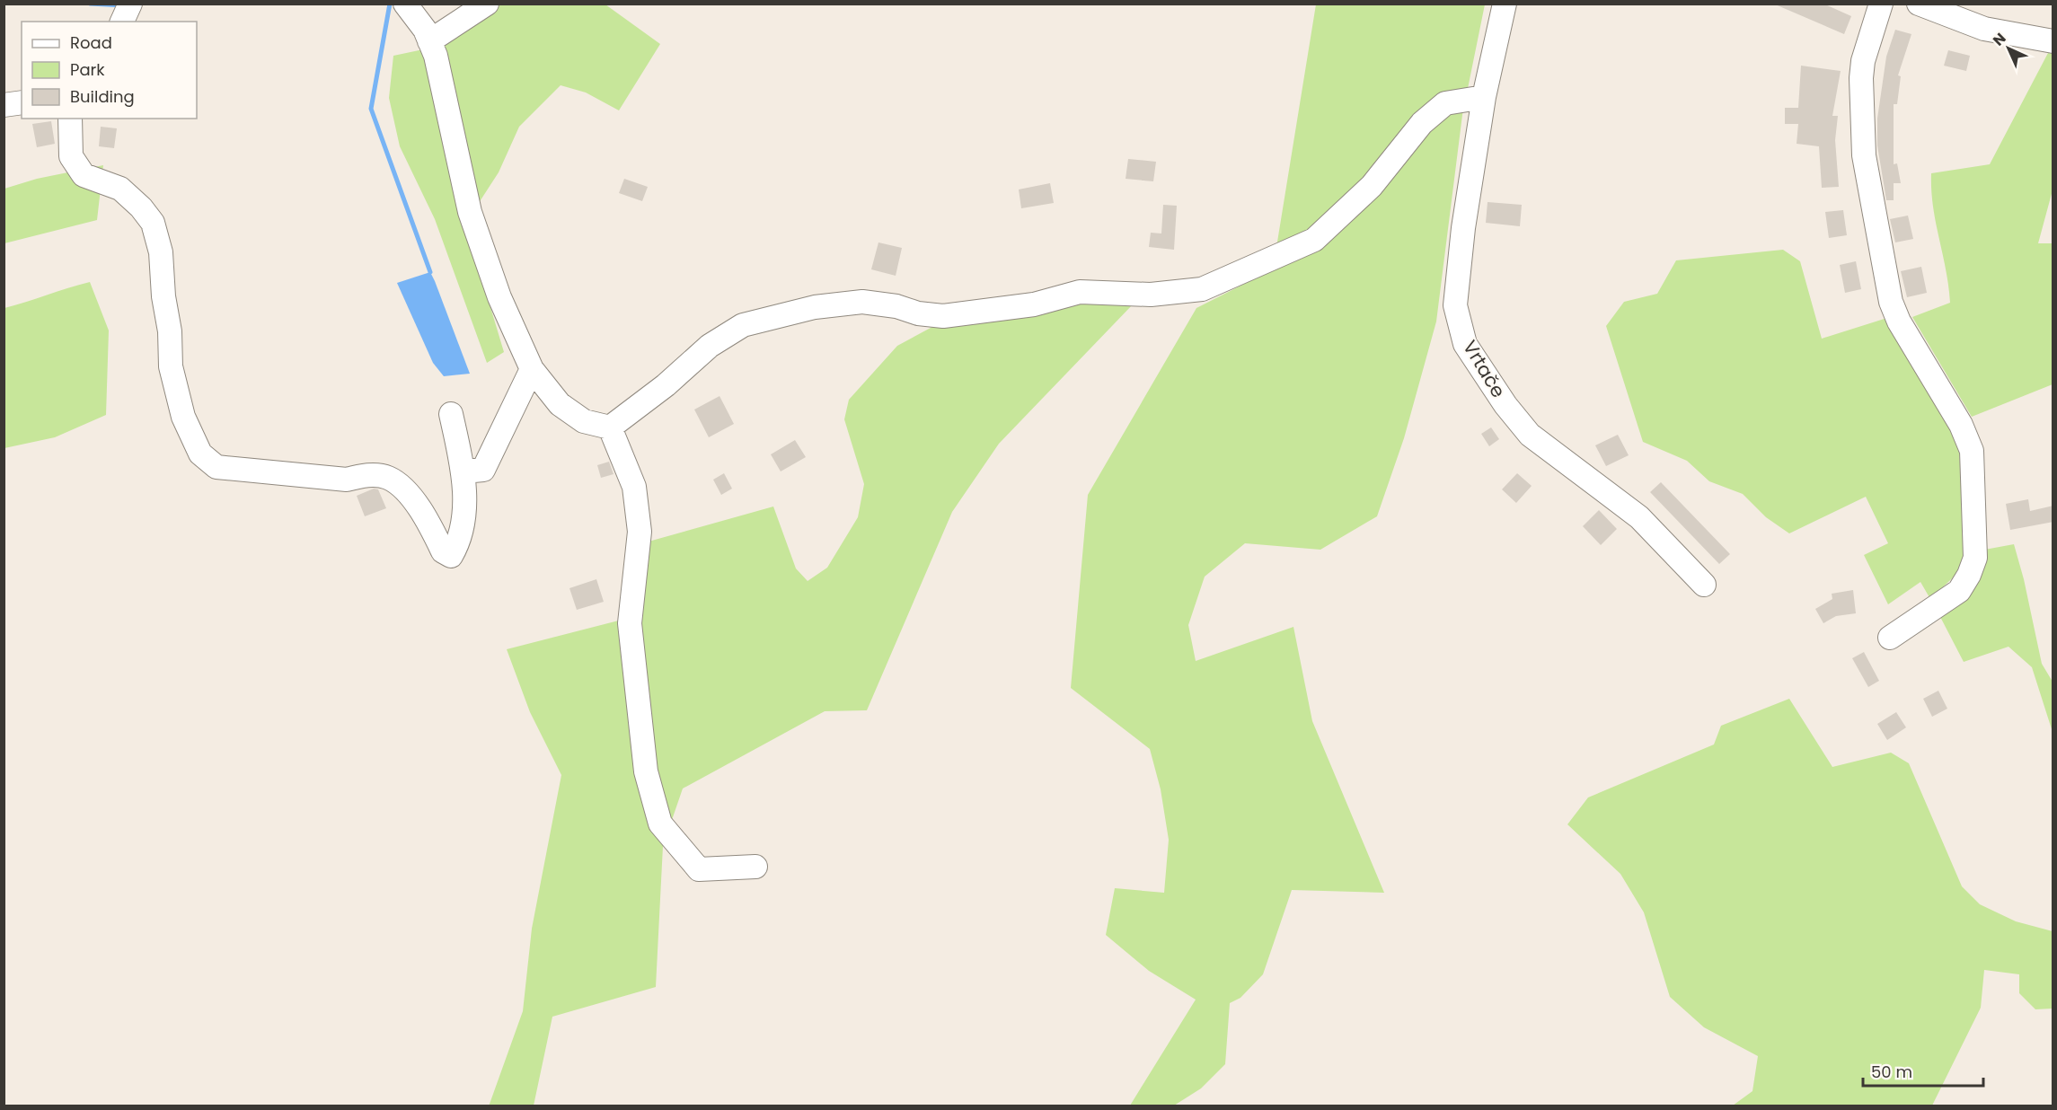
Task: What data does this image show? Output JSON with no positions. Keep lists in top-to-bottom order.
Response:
{
  "streets": {
    "street": ["Vrtače"]
  },
  "legend": ["Road", "Park", "Building"],
  "scale_bar": "50 m",
  "north": "top left"
}
